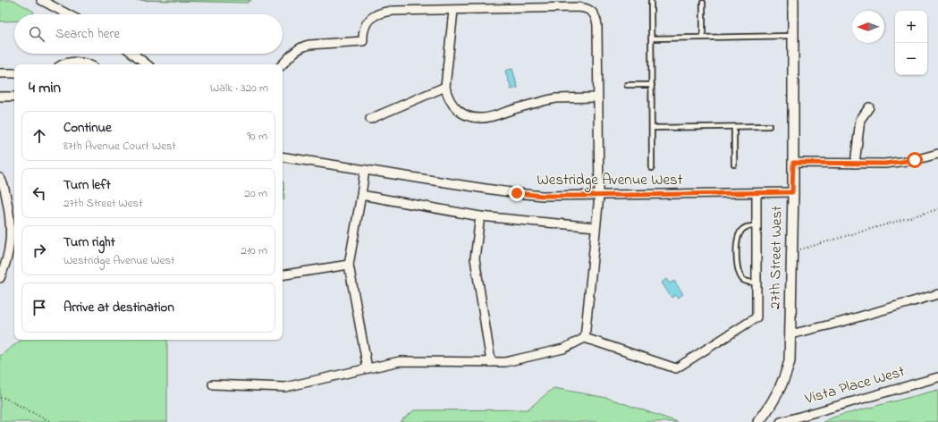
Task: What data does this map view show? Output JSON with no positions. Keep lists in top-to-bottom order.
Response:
{
  "streets": {
    "street": ["Westridge Avenue West", "27th Street West", "Vista Place West"]
  },
  "crossings": [
    ["Westridge Avenue West", "27th Street West"]
  ],
  "north": "left",
  "page": {
    "map_buttons": ["+", "−"],
    "search": "Search here",
    "heading": ["4 min", "Walk · 320 m"],
    "list": [
      ["Continue", "87th Avenue Court West", "90 m"],
      ["Turn left", "27th Street West", "20 m"],
      ["Turn right", "Westridge Avenue West", "210 m"],
      "Arrive at destination"
    ]
  }
}
